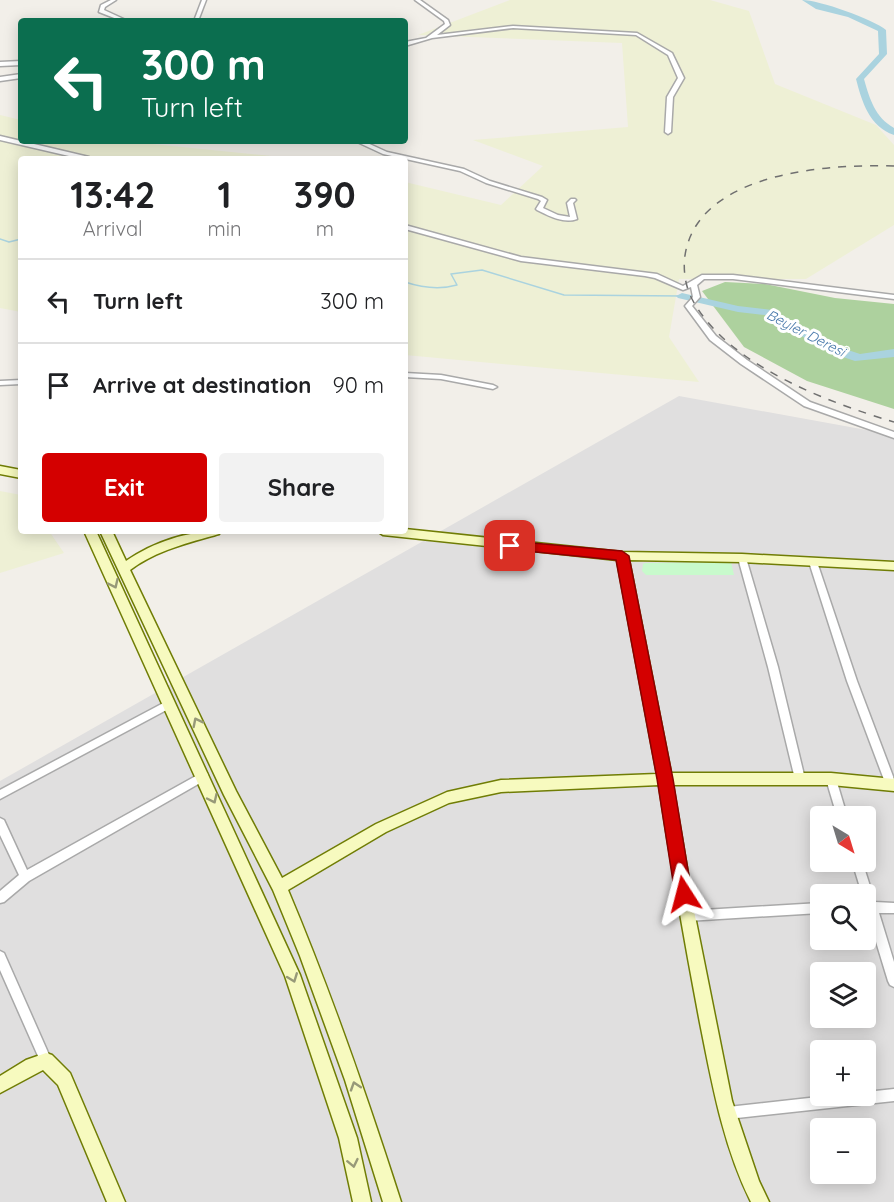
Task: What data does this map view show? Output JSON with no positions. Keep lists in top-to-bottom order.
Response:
{
  "water": ["Beyler Deresi"],
  "north": "bottom right",
  "page": {
    "turn": ["300 m", "Turn left"],
    "eta": [
      "13:42",
      "Arrival",
      "1",
      "min",
      "390",
      "m"
    ],
    "list": [
      {
        "name": "Turn left",
        "value": "300 m"
      },
      {
        "name": "Arrive at destination",
        "value": "90 m"
      }
    ],
    "buttons": ["Exit", "Share"],
    "map_buttons": ["+", "−"]
  }
}
